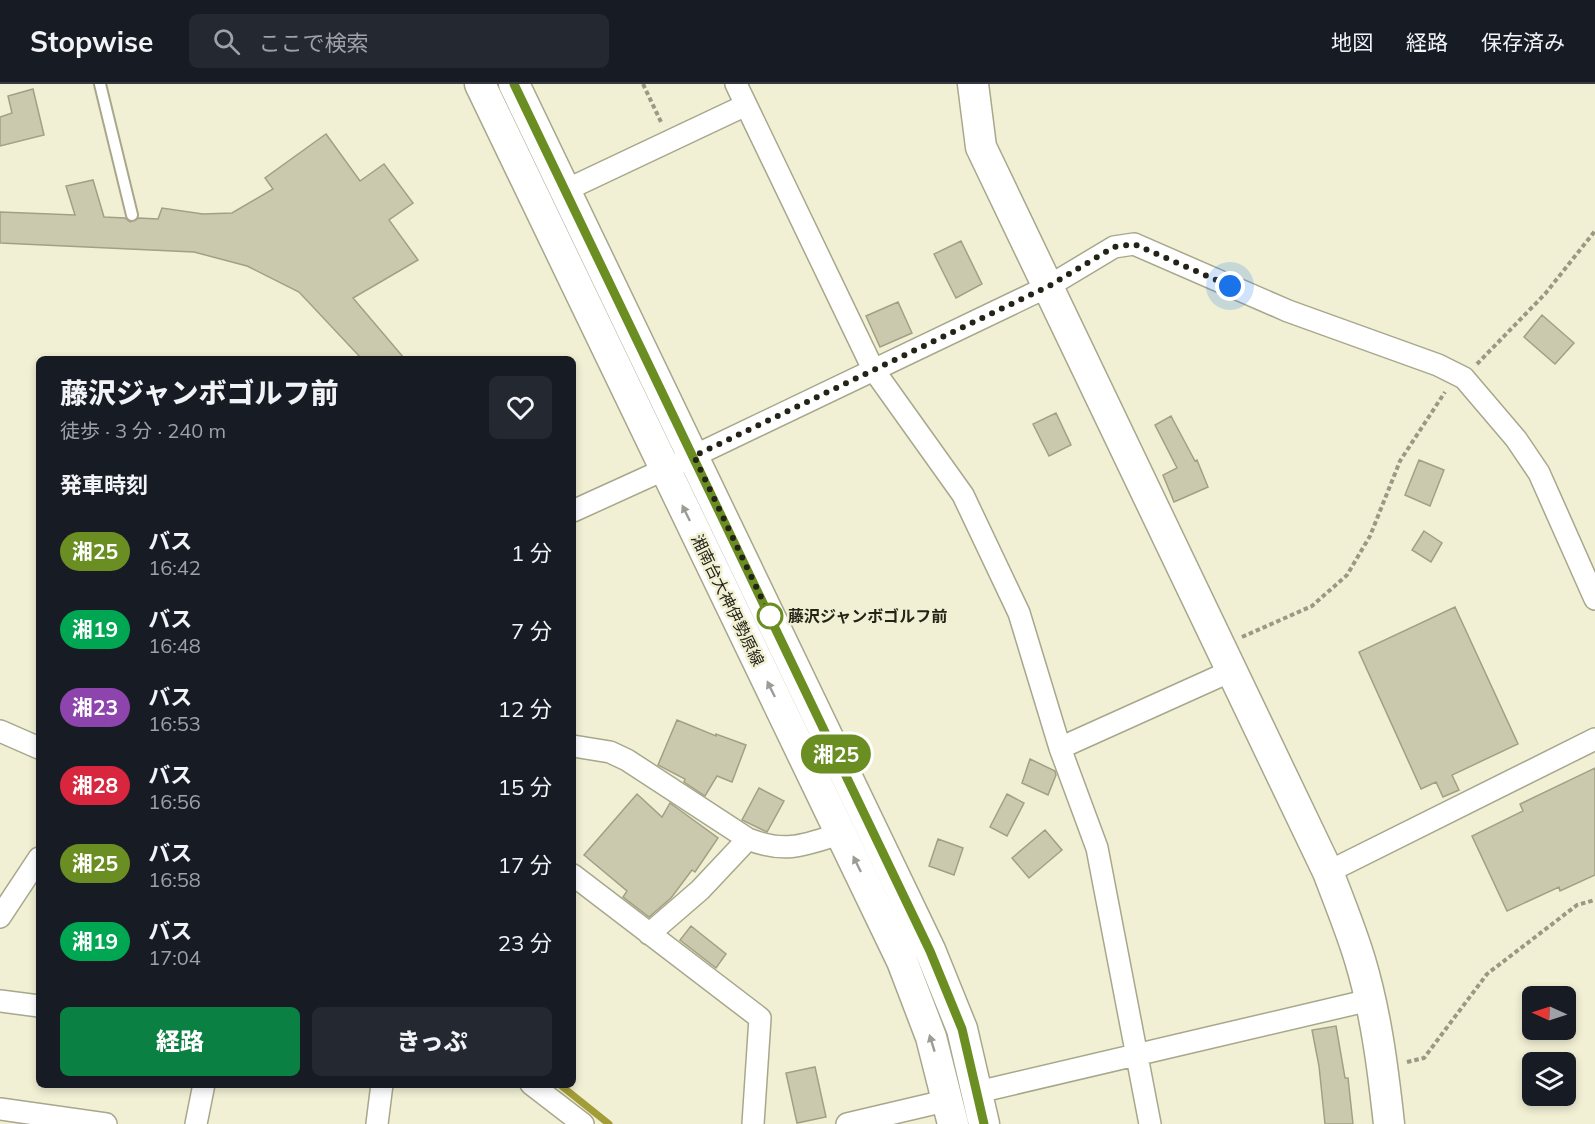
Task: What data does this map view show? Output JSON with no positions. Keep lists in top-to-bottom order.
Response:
{
  "streets": {
    "street": ["湘南台大神伊勢原線"]
  },
  "places": ["藤沢ジャンボゴルフ前"],
  "lines": ["bus line 湘25"],
  "north": "left",
  "page": {
    "header": "Stopwise",
    "search": "ここで検索",
    "nav": ["地図", "経路", "保存済み"],
    "on_map": "湘25",
    "heading": [
      ["藤沢ジャンボゴルフ前", "徒歩 · 3 分 · 240 m"],
      "発車時刻"
    ],
    "list": [
      {
        "mark": "湘25",
        "name": "バス",
        "note": "16:42",
        "value": "1 分"
      },
      {
        "mark": "湘19",
        "name": "バス",
        "note": "16:48",
        "value": "7 分"
      },
      {
        "mark": "湘23",
        "name": "バス",
        "note": "16:53",
        "value": "12 分"
      },
      {
        "mark": "湘28",
        "name": "バス",
        "note": "16:56",
        "value": "15 分"
      },
      {
        "mark": "湘25",
        "name": "バス",
        "note": "16:58",
        "value": "17 分"
      },
      {
        "mark": "湘19",
        "name": "バス",
        "note": "17:04",
        "value": "23 分"
      }
    ],
    "buttons": ["経路", "きっぷ"]
  }
}
